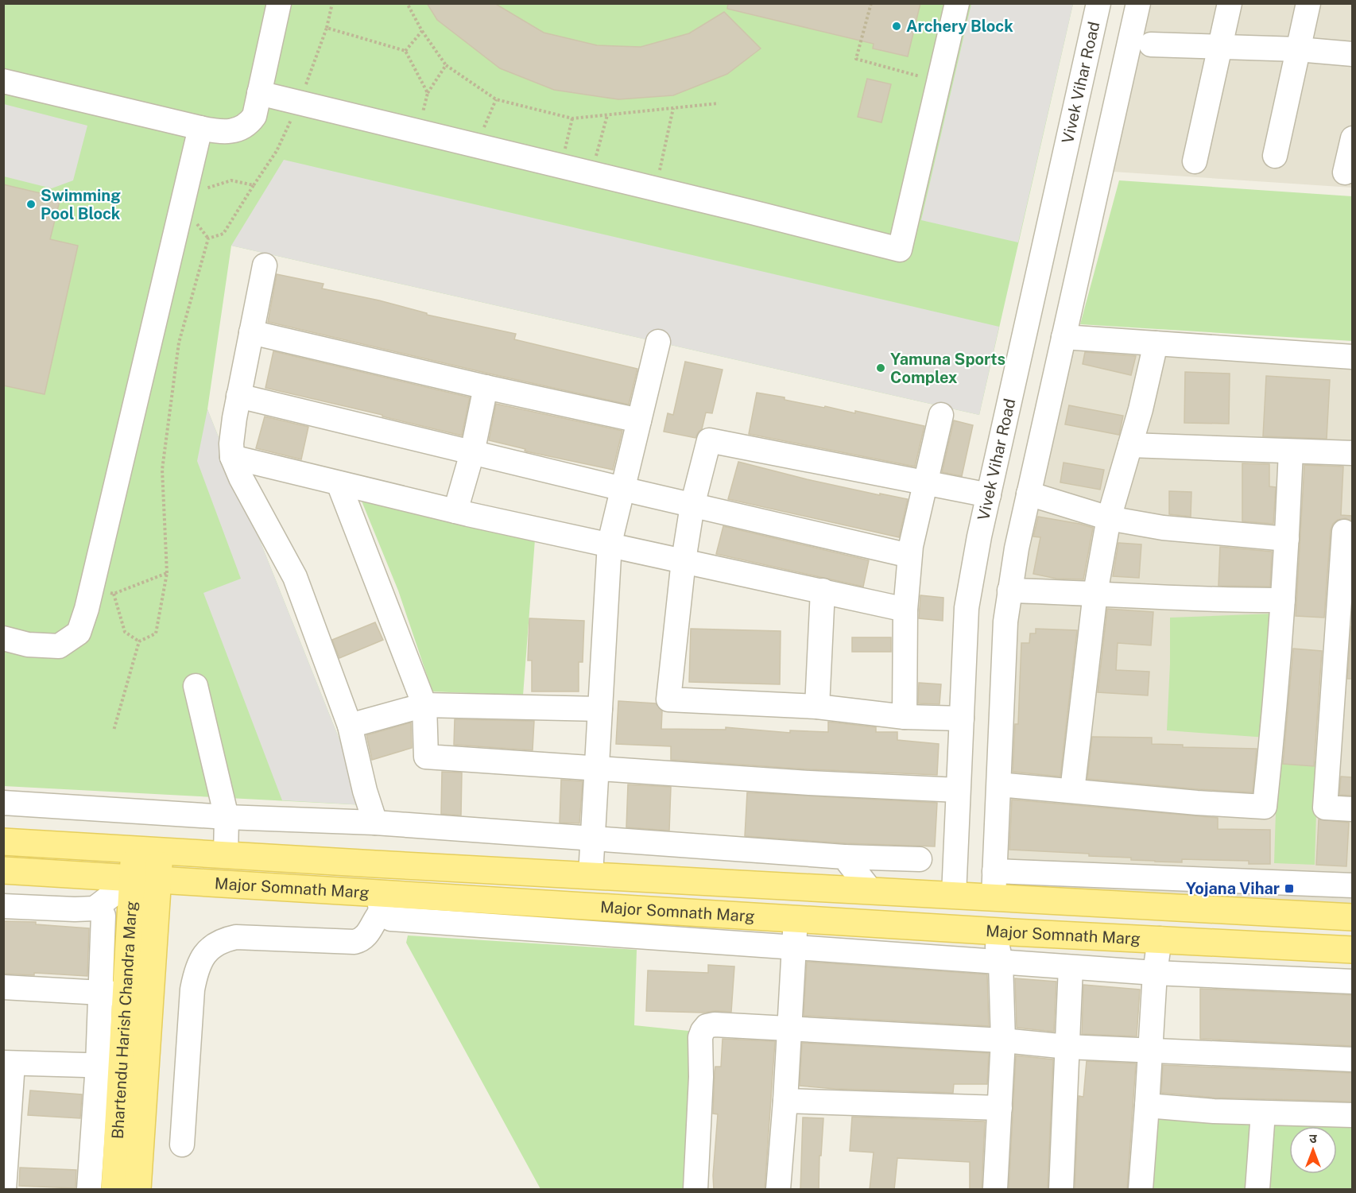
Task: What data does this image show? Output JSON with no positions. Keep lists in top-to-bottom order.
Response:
{
  "streets": {
    "main road": ["Major Somnath Marg", "Bhartendu Harish Chandra Marg"],
    "street": ["Vivek Vihar Road"]
  },
  "crossings": [
    ["Vivek Vihar Road", "Major Somnath Marg"],
    ["Major Somnath Marg", "Bhartendu Harish Chandra Marg"]
  ],
  "places": {
    "other": ["Archery Block", "Swimming Pool Block", "Yamuna Sports Complex"],
    "transit": ["Yojana Vihar"]
  },
  "north": "top"
}
